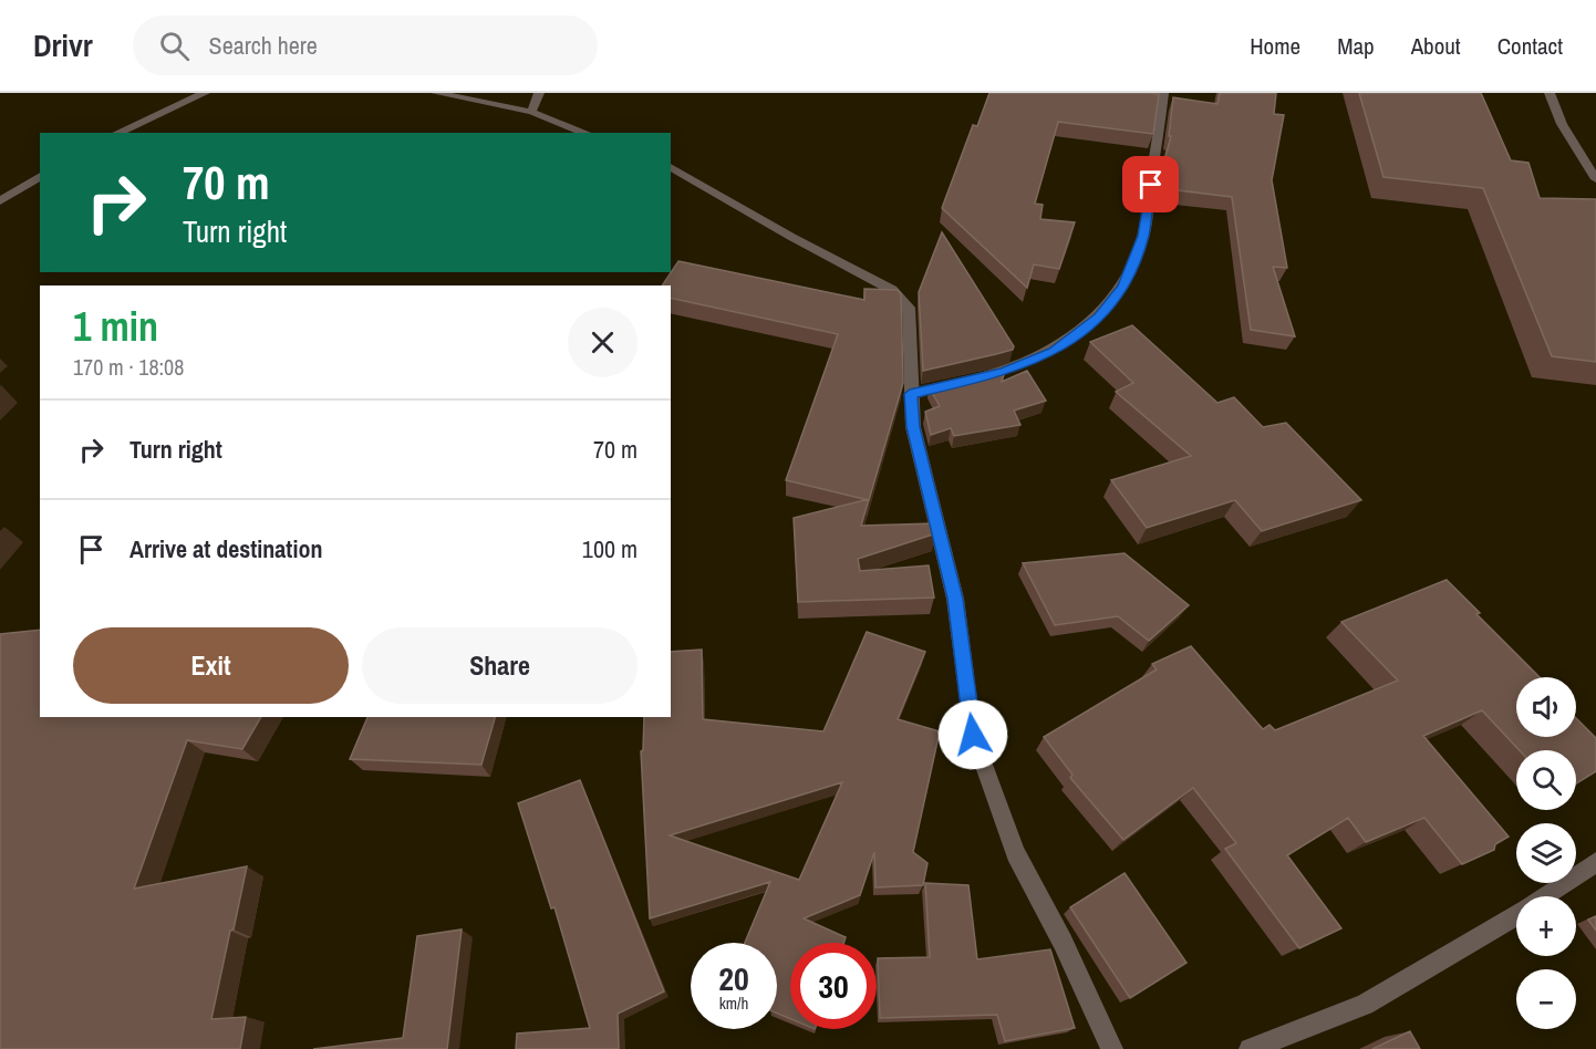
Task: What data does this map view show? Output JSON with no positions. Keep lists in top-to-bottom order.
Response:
{
  "page": {
    "header": "Drivr",
    "search": "Search here",
    "nav": [
      "Home",
      "Map",
      "About",
      "Contact"
    ],
    "turn": ["70 m", "Turn right"],
    "heading": ["1 min", "170 m · 18:08"],
    "list": [
      {
        "name": "Turn right",
        "value": "70 m"
      },
      {
        "name": "Arrive at destination",
        "value": "100 m"
      }
    ],
    "buttons": ["Exit", "Share"],
    "map_buttons": ["+", "−"],
    "speed": "20 km/h",
    "limit": "30"
  }
}
